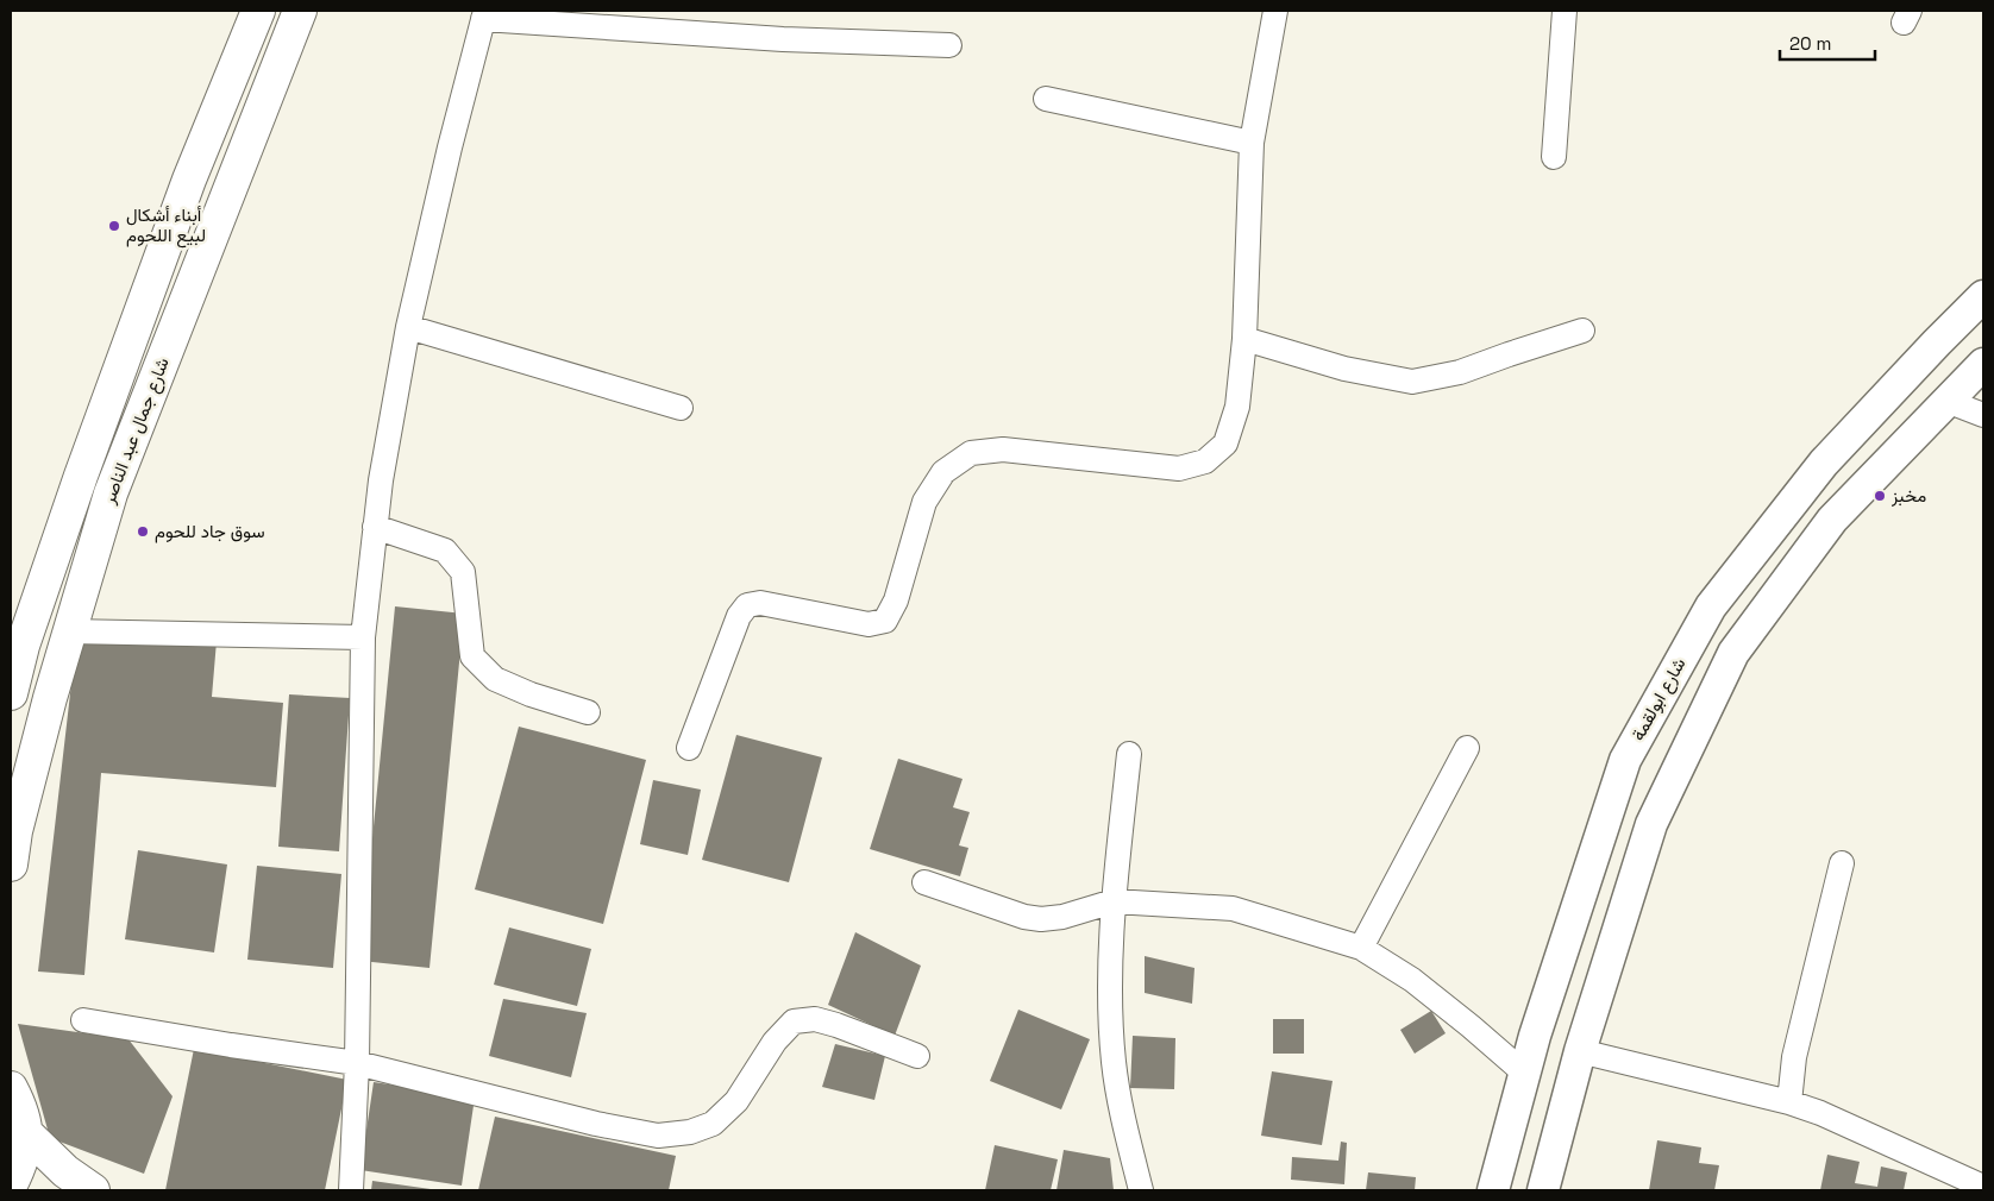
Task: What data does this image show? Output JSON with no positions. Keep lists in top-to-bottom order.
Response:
{
  "streets": {
    "main road": ["شارع جمال عبد الناصر"],
    "street": ["شارع ابولقمة"]
  },
  "places": ["أبناء أشكال لبيع اللحوم", "مخبز", "سوق جاد للحوم"],
  "scale_bar": "20 m"
}
